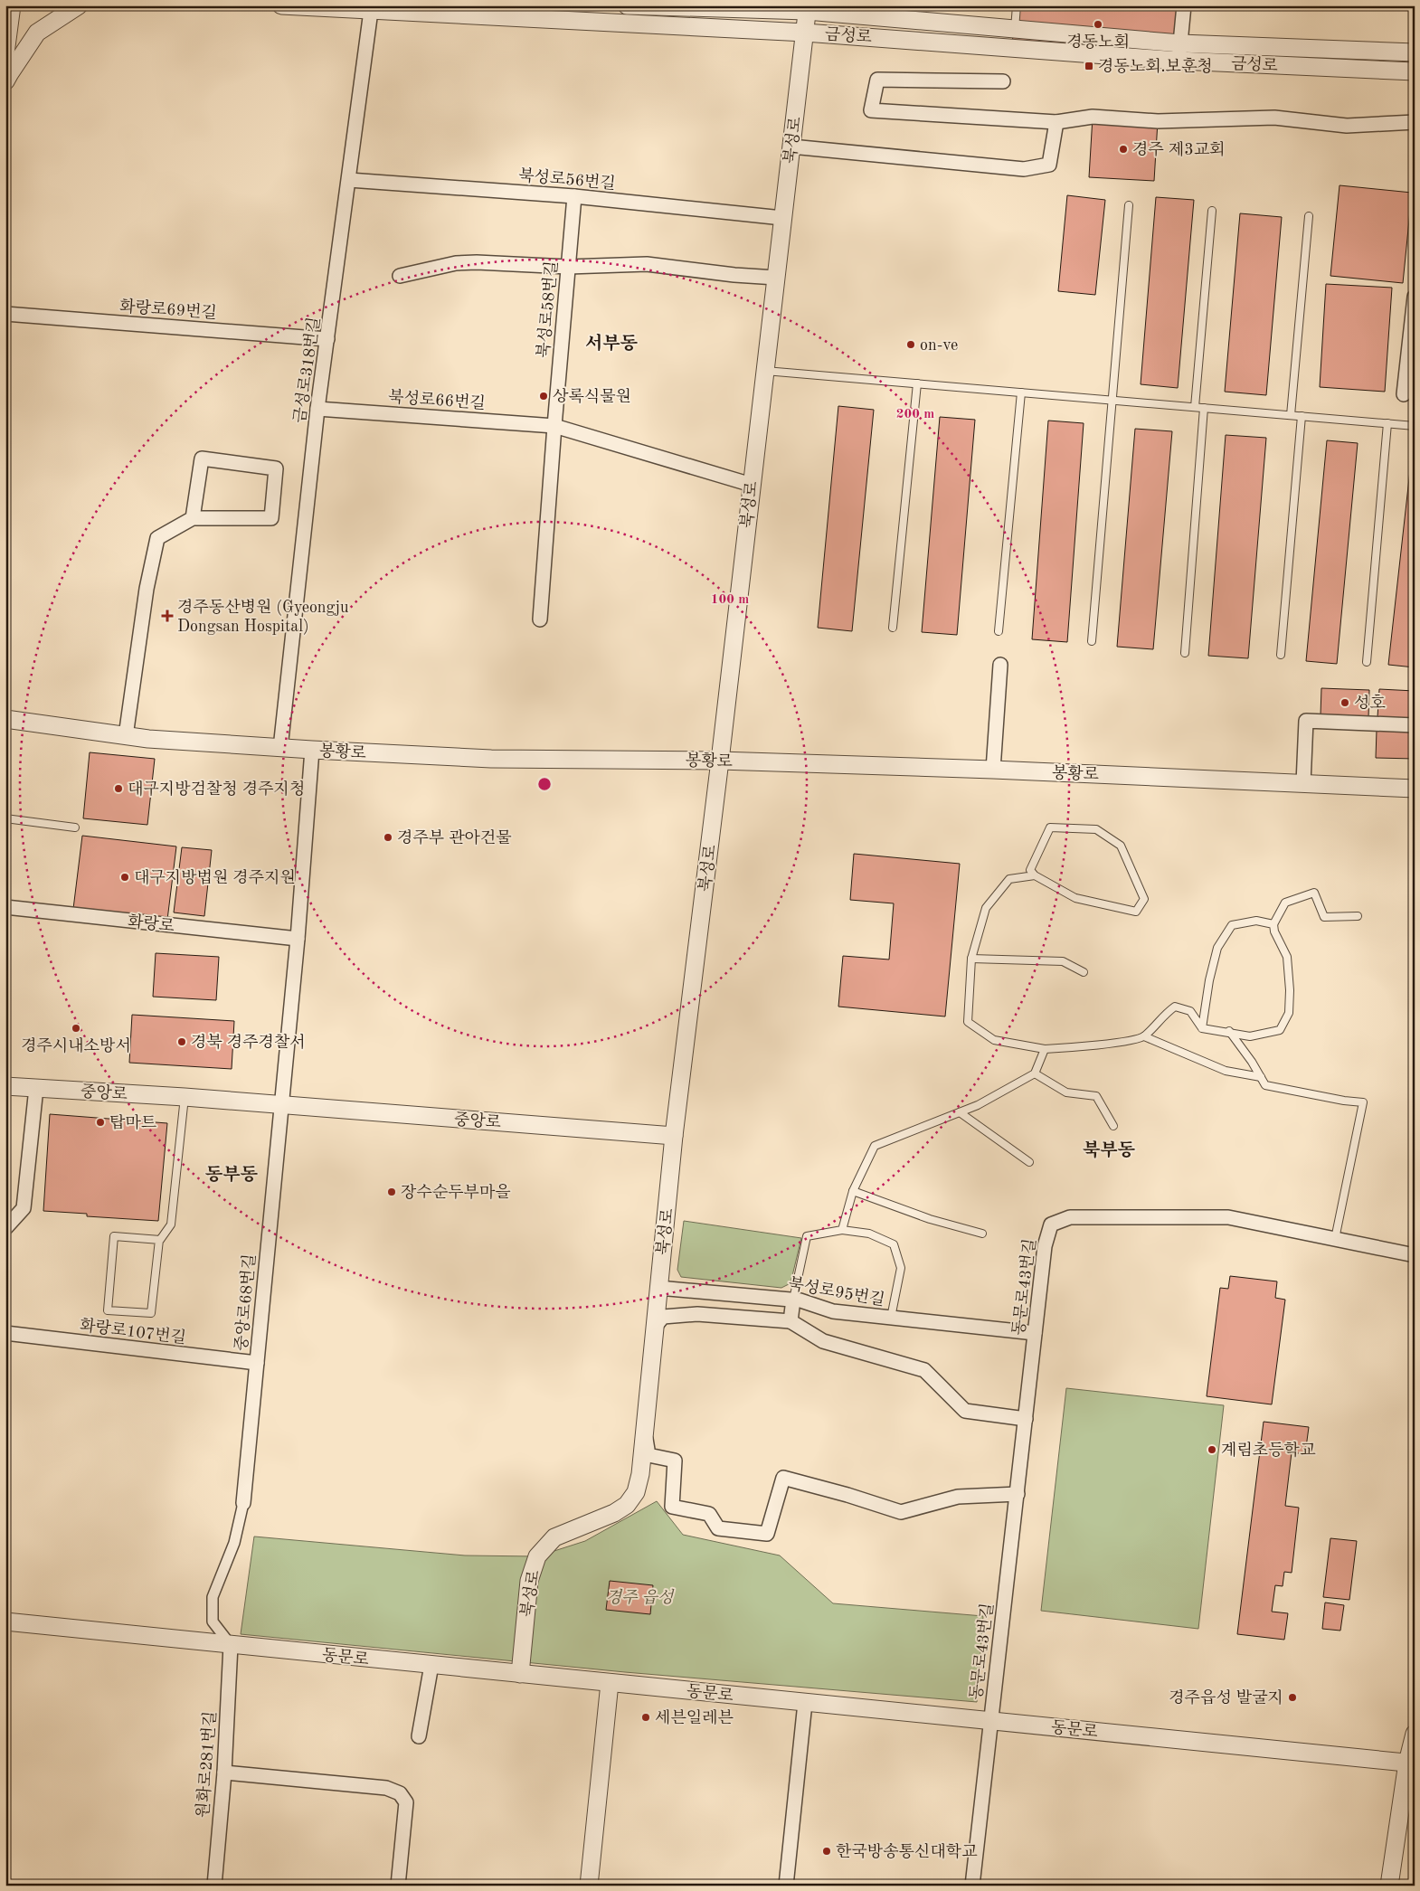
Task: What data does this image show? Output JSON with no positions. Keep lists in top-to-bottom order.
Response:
{
  "streets": {
    "street": [
      "금성로",
      "북성로",
      "북성로56번길",
      "화랑로69번길",
      "북성로58번길",
      "금성로318번길",
      "북성로66번길",
      "봉황로",
      "화랑로",
      "중앙로",
      "동문로43번길",
      "북성로95번길",
      "중앙로68번길",
      "화랑로107번길",
      "동문로",
      "원화로281번길"
    ]
  },
  "crossings": [
    ["금성로", "북성로"],
    ["금성로", "금성로318번길"],
    ["북성로", "북성로56번길"],
    ["북성로", "북성로66번길"],
    ["북성로", "봉황로"],
    ["북성로", "중앙로"],
    ["북성로", "북성로95번길"],
    ["북성로", "동문로"],
    ["북성로56번길", "북성로58번길"],
    ["북성로56번길", "금성로318번길"],
    ["화랑로69번길", "금성로318번길"],
    ["북성로58번길", "북성로66번길"],
    ["금성로318번길", "북성로66번길"],
    ["금성로318번길", "봉황로"],
    ["중앙로", "중앙로68번길"],
    ["동문로43번길", "북성로95번길"],
    ["동문로43번길", "동문로"],
    ["중앙로68번길", "화랑로107번길"],
    ["동문로", "원화로281번길"]
  ],
  "districts": ["서부동", "북부동", "동부동"],
  "parks": ["경주 읍성"],
  "places": {
    "other": [
      "경동노회",
      "경주 제3교회",
      "on-ve",
      "상록식물원",
      "성호",
      "대구지방검찰청 경주지청",
      "경주부 관아건물",
      "대구지방법원 경주지원",
      "경주시내소방서",
      "경북 경주경찰서",
      "탑마트",
      "장수순두부마을",
      "계림초등학교",
      "경주읍성 발굴지",
      "세븐일레븐",
      "한국방송통신대학교"
    ],
    "transit": ["경동노회.보훈청"],
    "health": ["경주동산병원 (Gyeongju Dongsan Hospital)"]
  },
  "rings": ["200 m", "100 m"]
}
